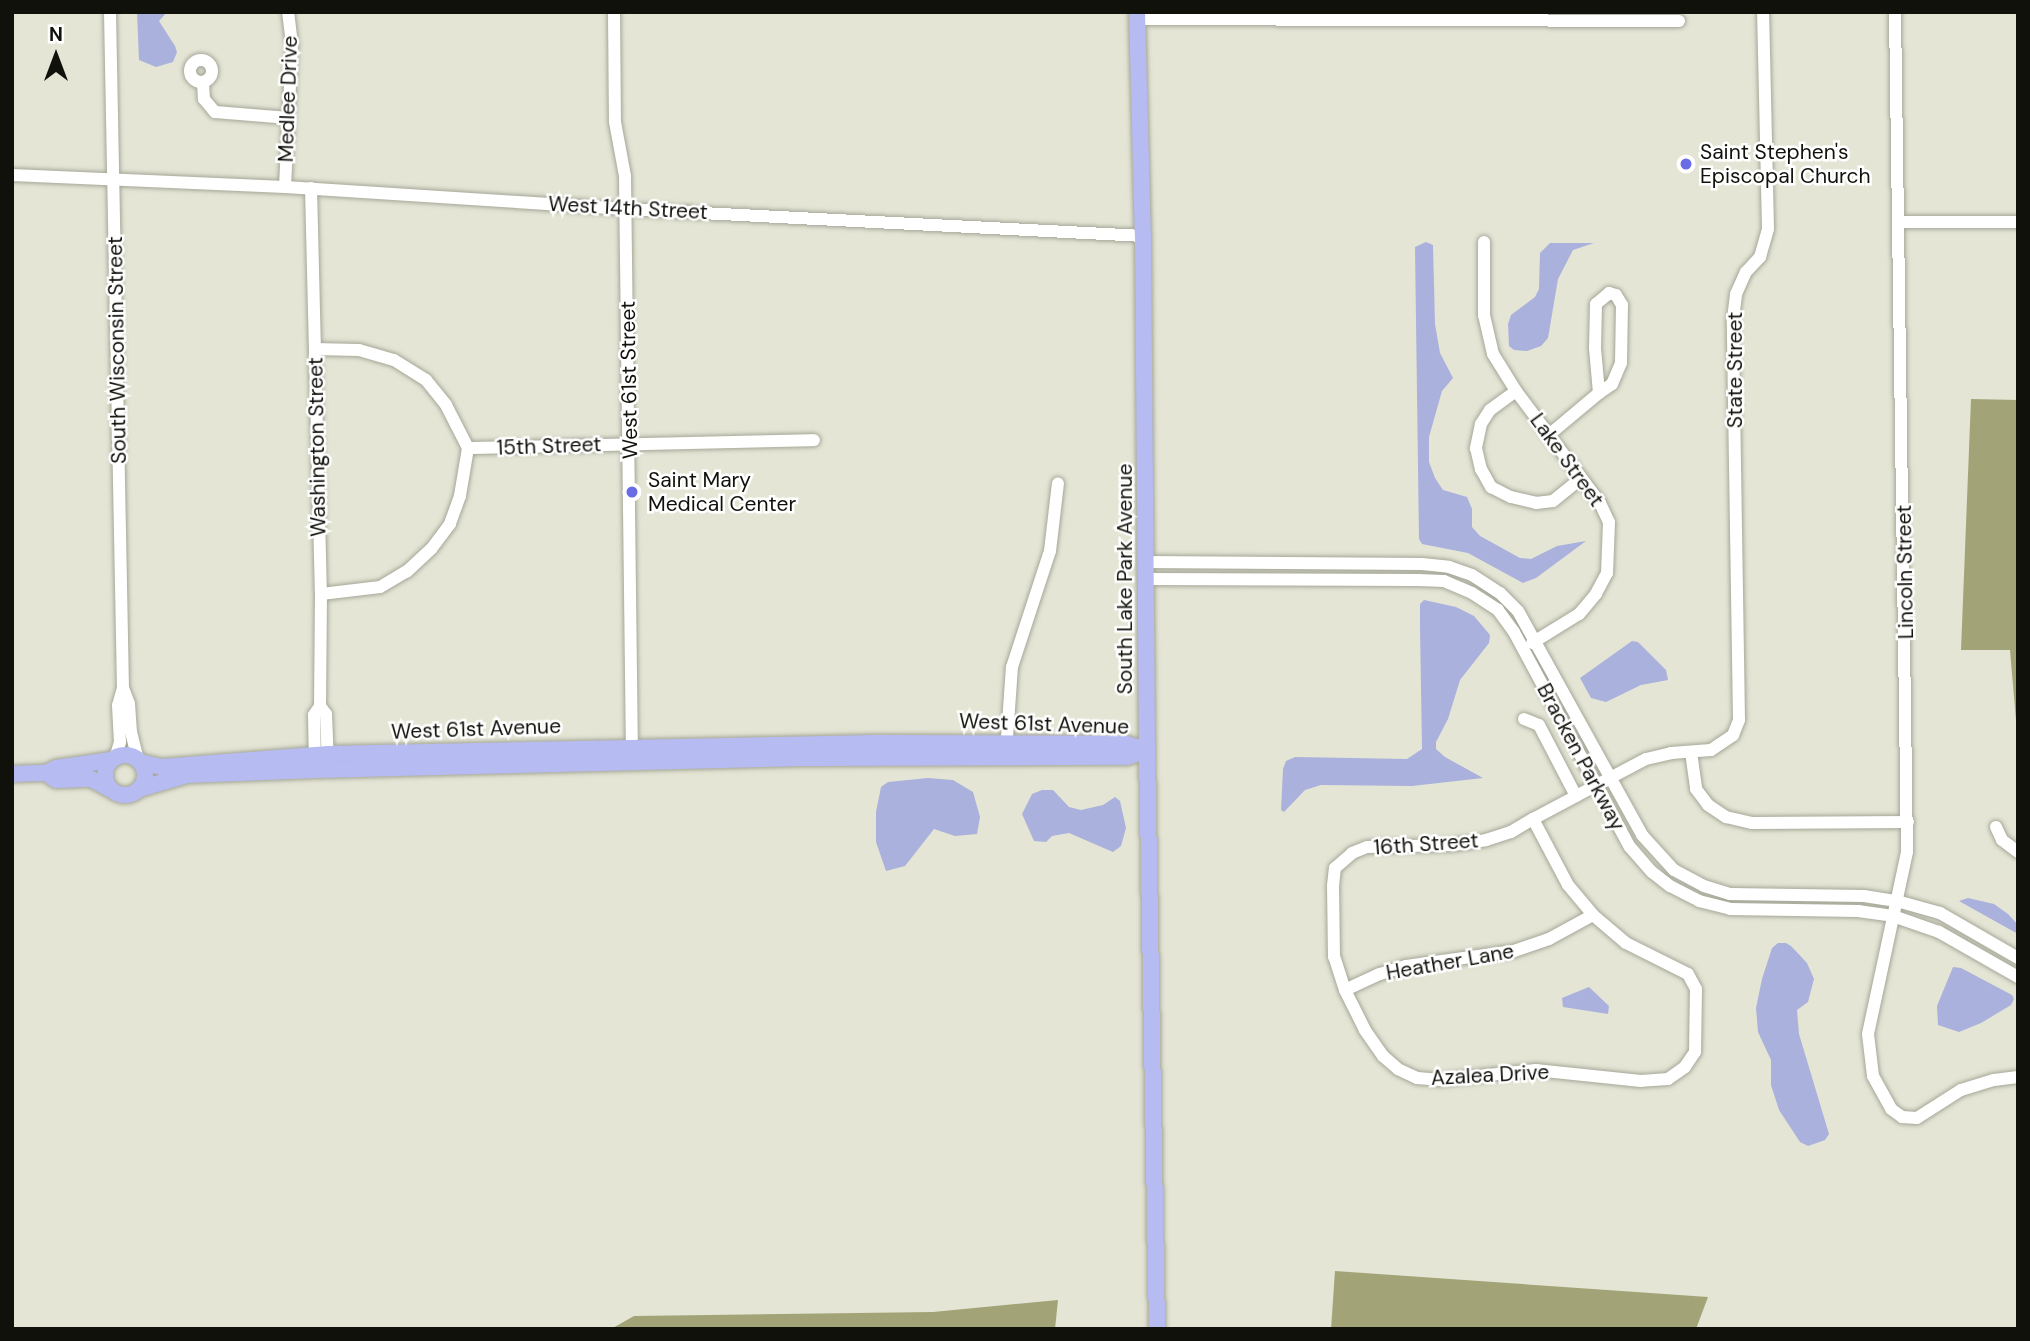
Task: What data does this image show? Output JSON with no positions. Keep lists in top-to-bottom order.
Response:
{
  "streets": {
    "main road": ["South Lake Park Avenue", "West 61st Avenue"],
    "street": [
      "Medlee Drive",
      "West 14th Street",
      "South Wisconsin Street",
      "State Street",
      "West 61st Street",
      "15th Street",
      "Washington Street",
      "Lake Street",
      "Lincoln Street",
      "Bracken Parkway",
      "16th Street",
      "Heather Lane",
      "Azalea Drive"
    ]
  },
  "crossings": [
    ["Medlee Drive", "West 14th Street"],
    ["West 14th Street", "South Wisconsin Street"],
    ["West 14th Street", "West 61st Street"],
    ["West 14th Street", "Washington Street"],
    ["West 14th Street", "South Lake Park Avenue"],
    ["South Wisconsin Street", "West 61st Avenue"],
    ["State Street", "16th Street"],
    ["West 61st Street", "15th Street"],
    ["West 61st Street", "West 61st Avenue"],
    ["Washington Street", "West 61st Avenue"],
    ["Lake Street", "Bracken Parkway"],
    ["Lincoln Street", "Bracken Parkway"],
    ["South Lake Park Avenue", "West 61st Avenue"],
    ["South Lake Park Avenue", "Bracken Parkway"],
    ["Bracken Parkway", "16th Street"],
    ["16th Street", "Heather Lane"],
    ["16th Street", "Azalea Drive"],
    ["Heather Lane", "Azalea Drive"]
  ],
  "places": ["Saint Stephen's Episcopal Church", "Saint Mary Medical Center"],
  "north": "top"
}
